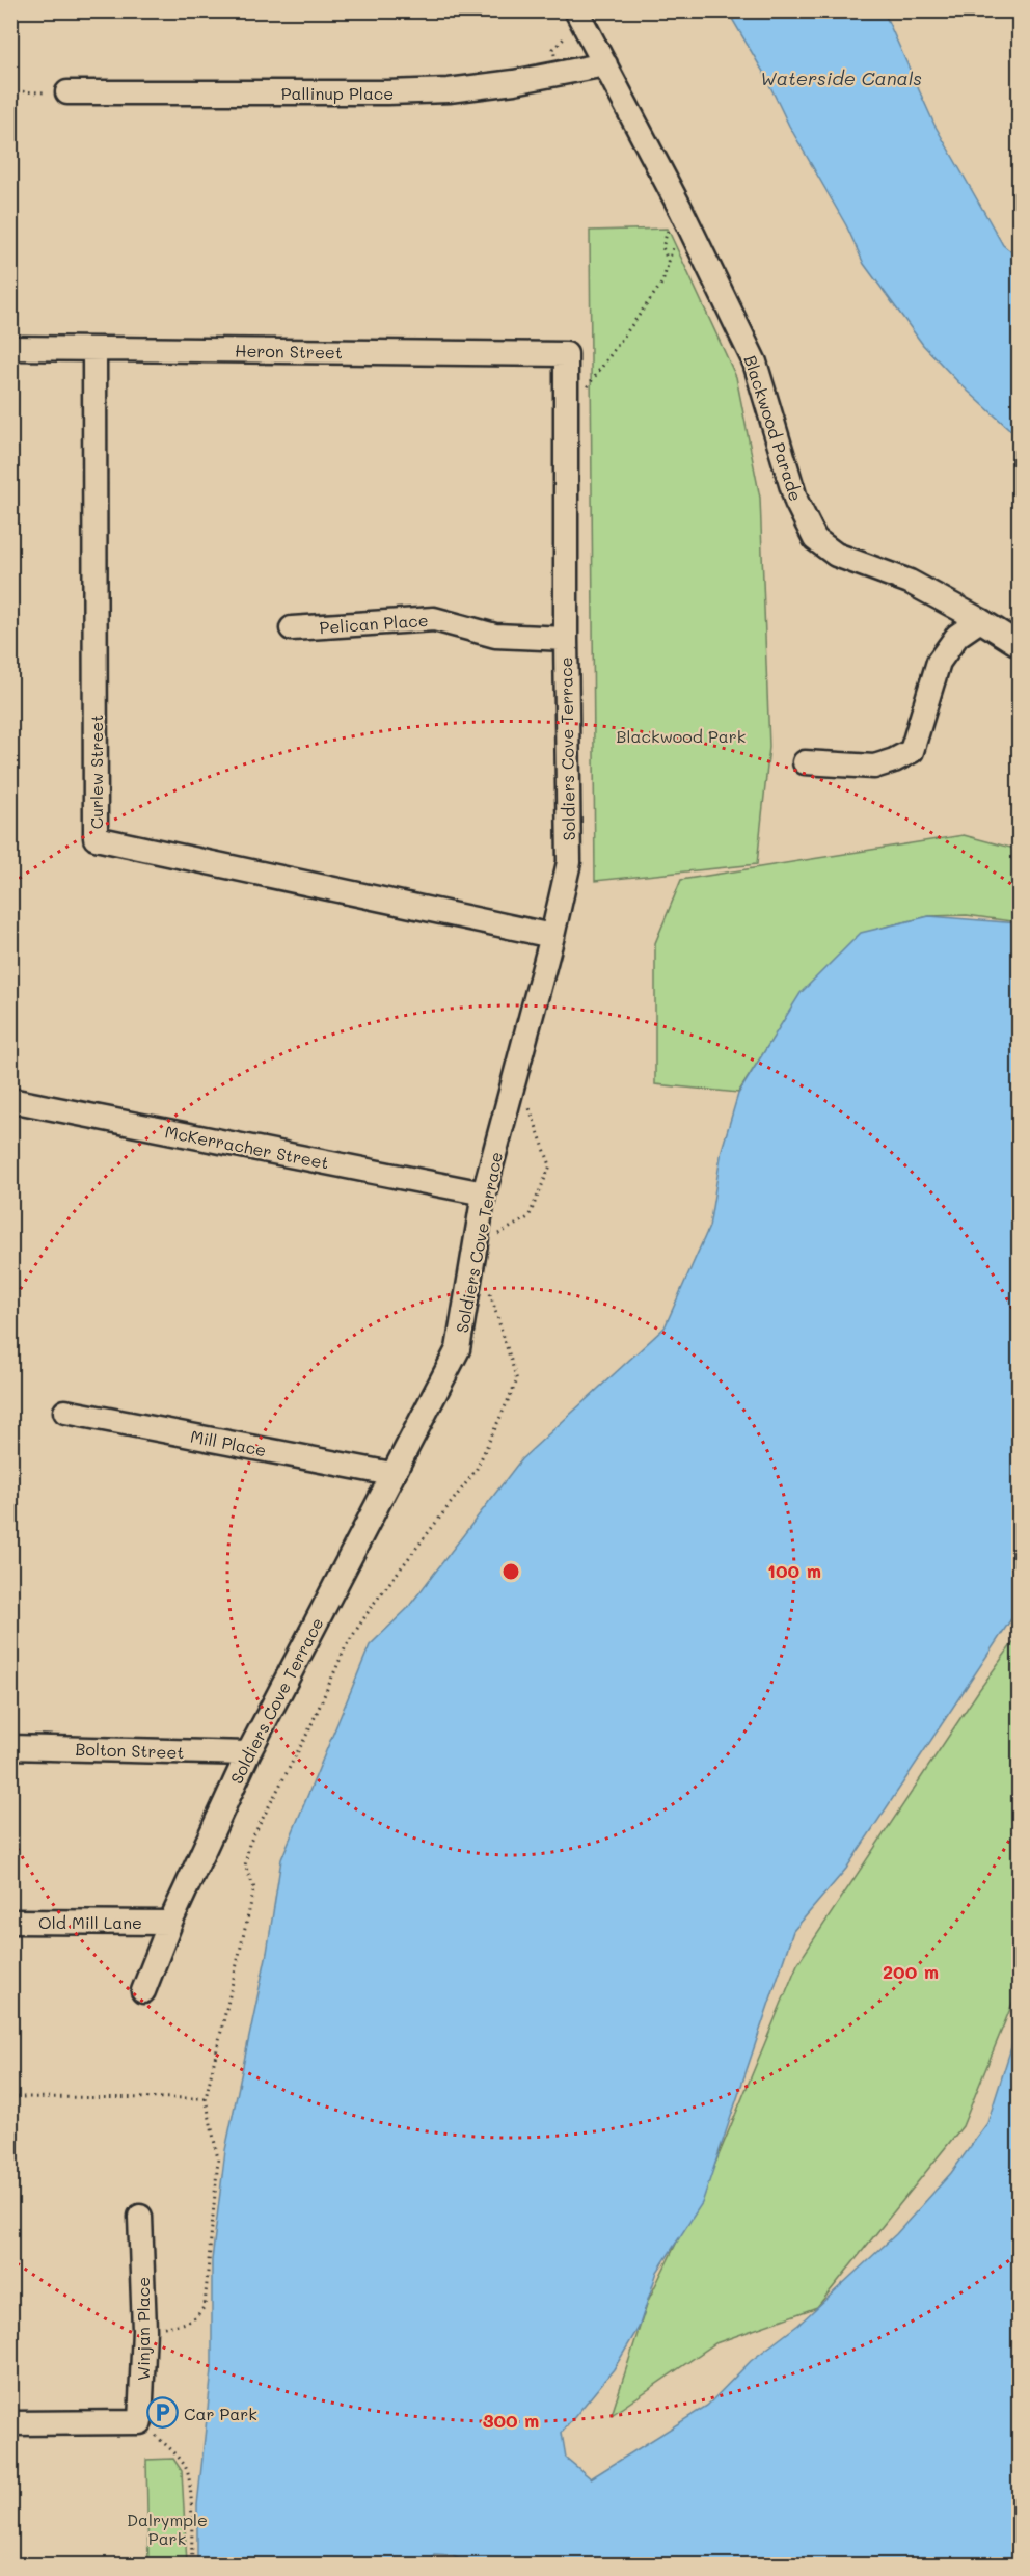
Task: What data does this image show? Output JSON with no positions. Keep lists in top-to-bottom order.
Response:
{
  "streets": {
    "street": [
      "Pallinup Place",
      "Heron Street",
      "Blackwood Parade",
      "Pelican Place",
      "Soldiers Cove Terrace",
      "Curlew Street",
      "McKerracher Street",
      "Mill Place",
      "Bolton Street",
      "Old Mill Lane",
      "Winjan Place"
    ]
  },
  "crossings": [
    ["Pallinup Place", "Blackwood Parade"],
    ["Heron Street", "Soldiers Cove Terrace"],
    ["Heron Street", "Curlew Street"],
    ["Pelican Place", "Soldiers Cove Terrace"],
    ["Soldiers Cove Terrace", "Curlew Street"],
    ["Soldiers Cove Terrace", "McKerracher Street"],
    ["Soldiers Cove Terrace", "Mill Place"],
    ["Soldiers Cove Terrace", "Bolton Street"],
    ["Soldiers Cove Terrace", "Old Mill Lane"]
  ],
  "water": ["Waterside Canals"],
  "parks": ["Blackwood Park", "Dalrymple Park"],
  "places": {
    "parking": ["Car Park"]
  },
  "rings": ["100 m", "200 m", "300 m"]
}
